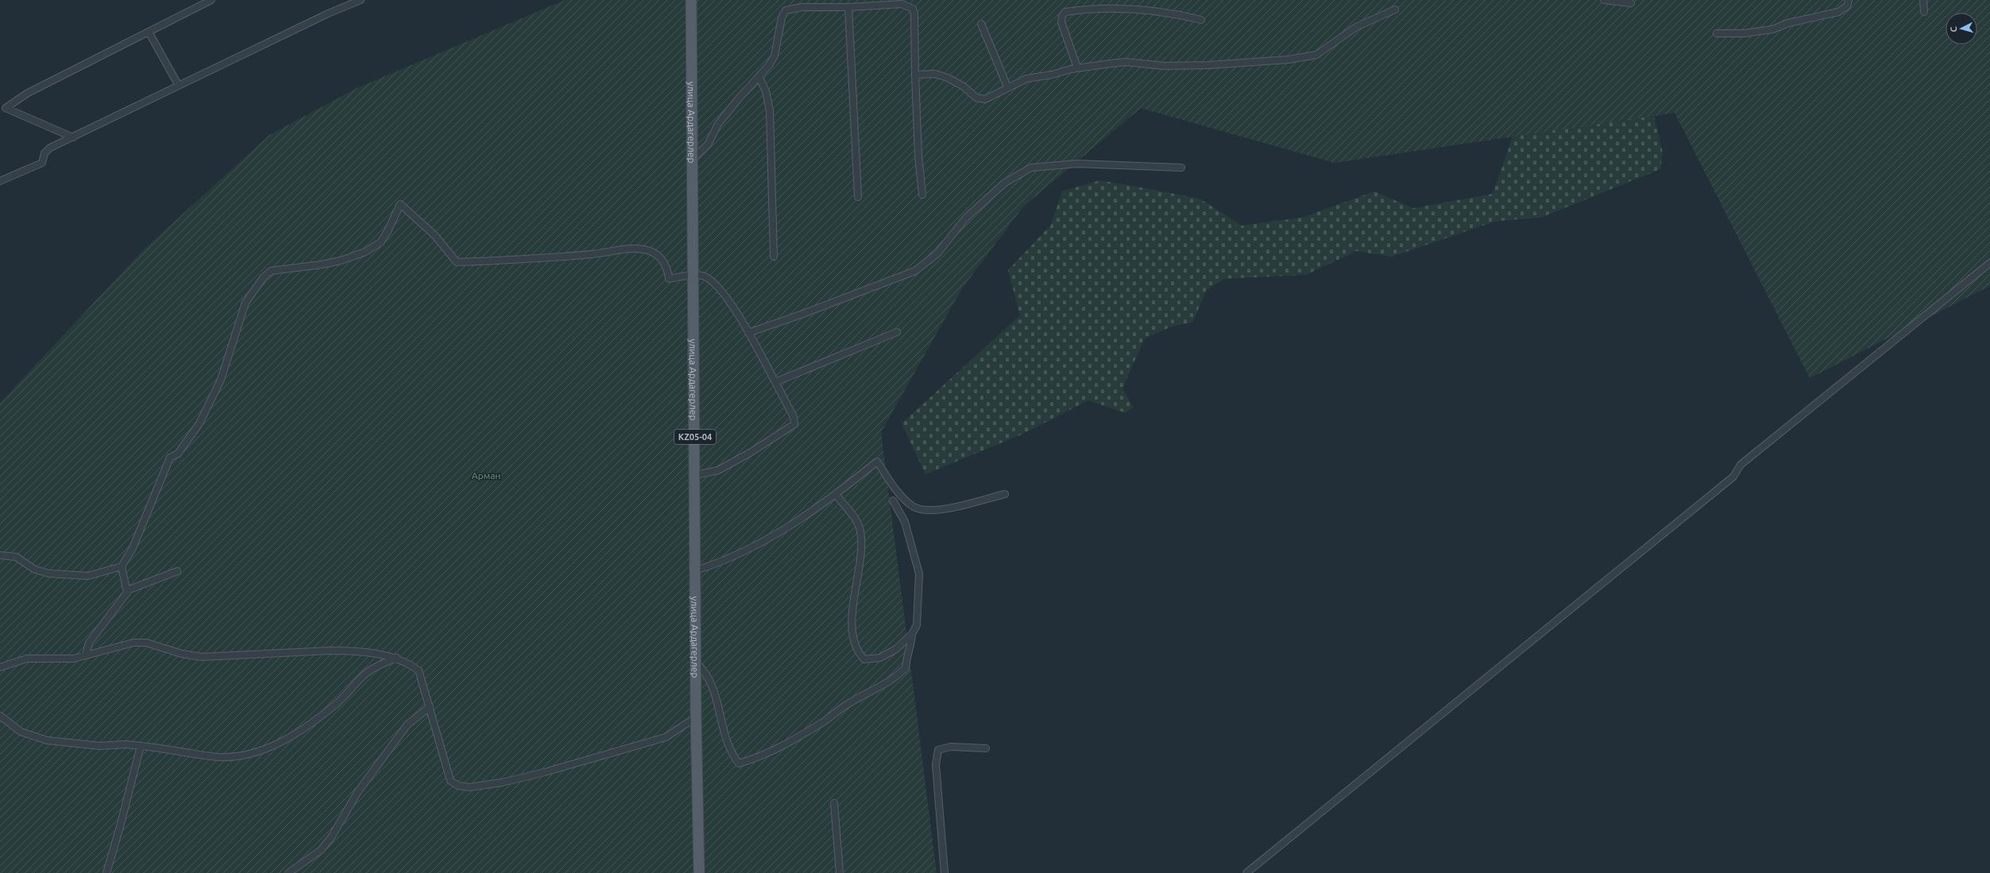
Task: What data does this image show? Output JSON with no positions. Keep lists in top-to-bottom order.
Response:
{
  "streets": {
    "main road": ["улица Ардагерлер", "KZ05-04"]
  },
  "parks": ["Арман"],
  "north": "left"
}
